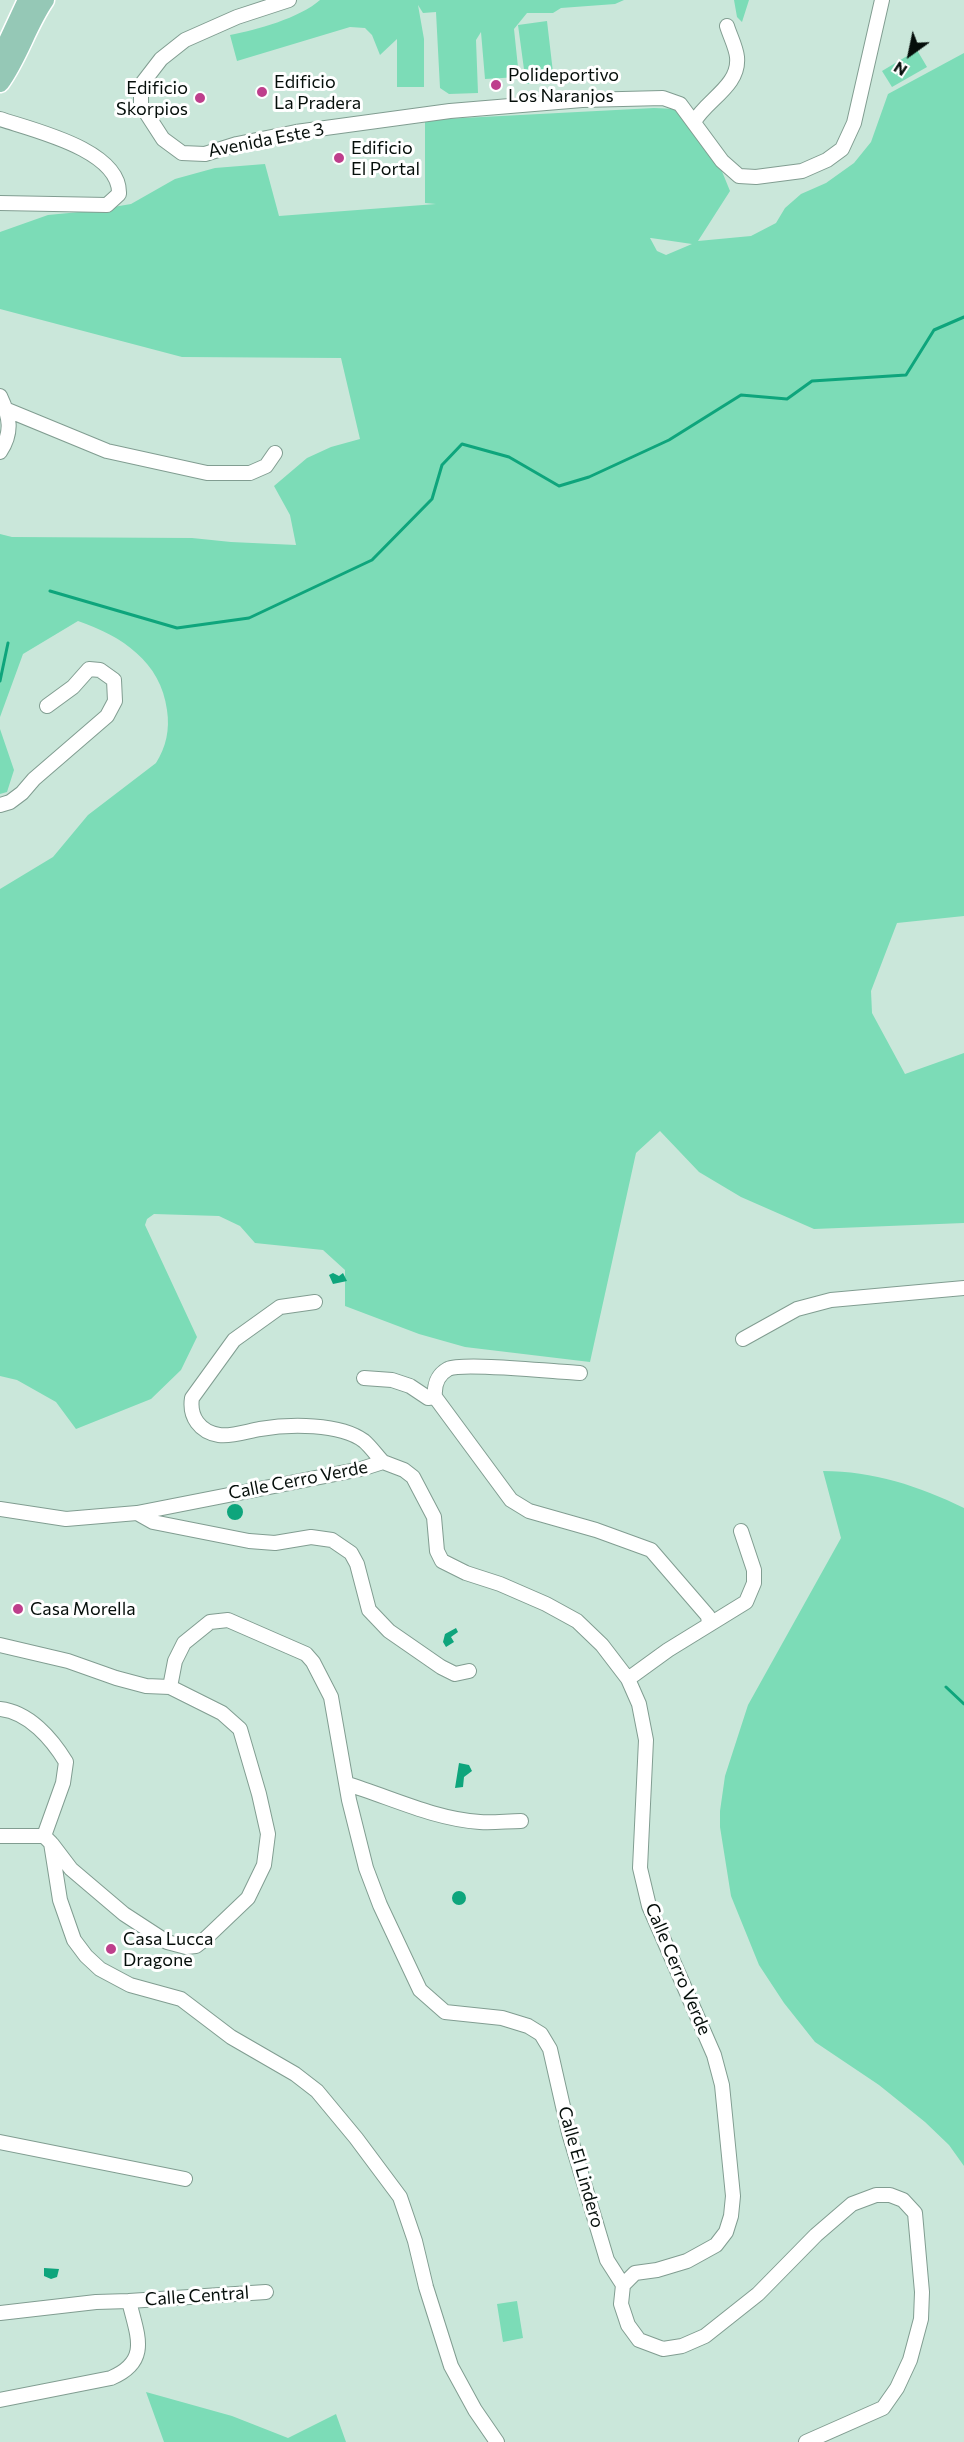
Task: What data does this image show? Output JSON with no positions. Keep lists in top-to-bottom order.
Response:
{
  "streets": {
    "street": [
      "Avenida Este 3",
      "Calle Cerro Verde",
      "Calle El Lindero",
      "Calle Central"
    ]
  },
  "crossings": [
    ["Calle Cerro Verde", "Calle El Lindero"]
  ],
  "places": [
    "Polideportivo Los Naranjos",
    "Edificio La Pradera",
    "Edificio Skorpios",
    "Edificio El Portal",
    "Casa Morella",
    "Casa Lucca Dragone"
  ],
  "north": "bottom left"
}
